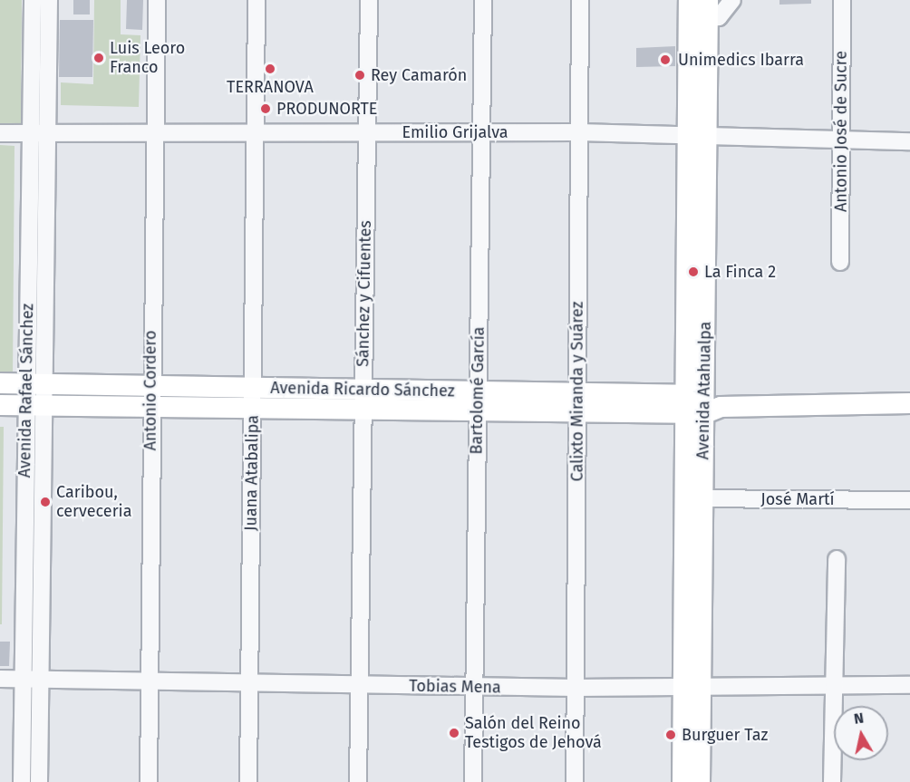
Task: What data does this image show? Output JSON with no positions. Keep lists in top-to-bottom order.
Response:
{
  "streets": {
    "main road": ["Avenida Ricardo Sánchez", "Avenida Atahualpa"],
    "street": [
      "Antonio José de Sucre",
      "Emilio Grijalva",
      "Sánchez y Cifuentes",
      "Avenida Rafael Sánchez",
      "Antonio Cordero",
      "Bartolomé García",
      "Calixto Miranda y Suárez",
      "Juana Atabalipa",
      "José Martí",
      "Tobias Mena"
    ]
  },
  "crossings": [
    ["Antonio José de Sucre", "Emilio Grijalva"],
    ["Emilio Grijalva", "Sánchez y Cifuentes"],
    ["Emilio Grijalva", "Avenida Rafael Sánchez"],
    ["Emilio Grijalva", "Antonio Cordero"],
    ["Emilio Grijalva", "Bartolomé García"],
    ["Emilio Grijalva", "Avenida Atahualpa"],
    ["Emilio Grijalva", "Calixto Miranda y Suárez"],
    ["Emilio Grijalva", "Juana Atabalipa"],
    ["Sánchez y Cifuentes", "Avenida Ricardo Sánchez"],
    ["Sánchez y Cifuentes", "Tobias Mena"],
    ["Avenida Ricardo Sánchez", "Avenida Rafael Sánchez"],
    ["Avenida Ricardo Sánchez", "Antonio Cordero"],
    ["Avenida Ricardo Sánchez", "Bartolomé García"],
    ["Avenida Ricardo Sánchez", "Avenida Atahualpa"],
    ["Avenida Ricardo Sánchez", "Calixto Miranda y Suárez"],
    ["Avenida Ricardo Sánchez", "Juana Atabalipa"],
    ["Avenida Rafael Sánchez", "Tobias Mena"],
    ["Antonio Cordero", "Tobias Mena"],
    ["Bartolomé García", "Tobias Mena"],
    ["Avenida Atahualpa", "José Martí"],
    ["Avenida Atahualpa", "Tobias Mena"],
    ["Calixto Miranda y Suárez", "Tobias Mena"],
    ["Juana Atabalipa", "Tobias Mena"]
  ],
  "places": [
    "Luis Leoro Franco",
    "Unimedics Ibarra",
    "TERRANOVA",
    "Rey Camarón",
    "PRODUNORTE",
    "La Finca 2",
    "Caribou, cerveceria",
    "Salón del Reino Testigos de Jehová",
    "Burguer Taz"
  ],
  "north": "top"
}
